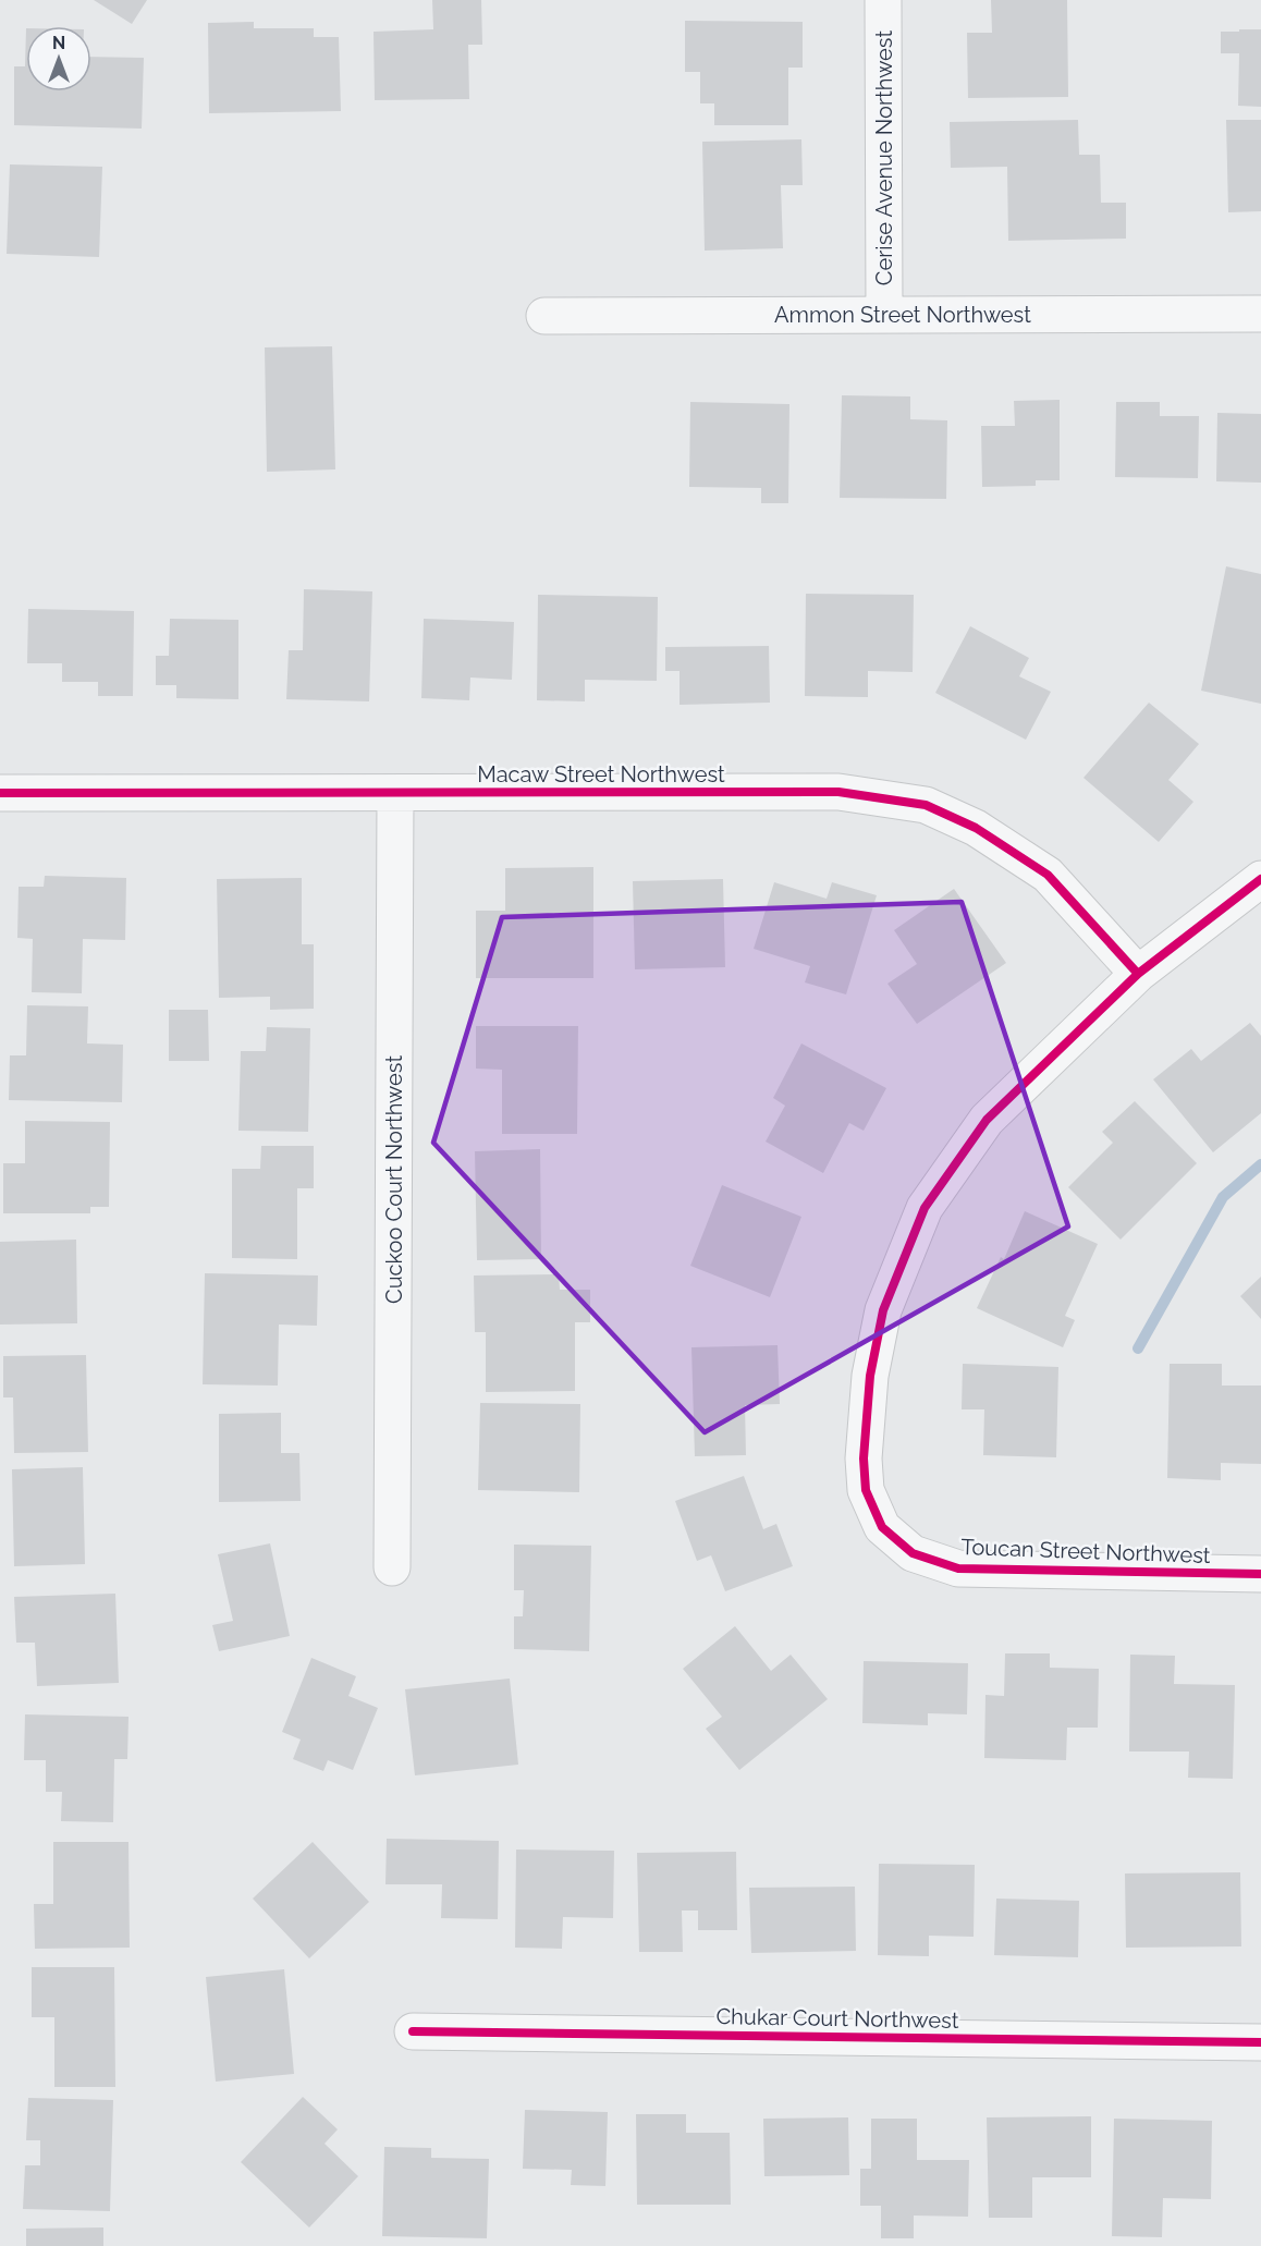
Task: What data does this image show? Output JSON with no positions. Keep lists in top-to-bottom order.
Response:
{
  "streets": {
    "street": [
      "Cerise Avenue Northwest",
      "Ammon Street Northwest",
      "Macaw Street Northwest",
      "Cuckoo Court Northwest",
      "Toucan Street Northwest",
      "Chukar Court Northwest"
    ]
  },
  "crossings": [
    ["Cerise Avenue Northwest", "Ammon Street Northwest"],
    ["Macaw Street Northwest", "Cuckoo Court Northwest"],
    ["Macaw Street Northwest", "Toucan Street Northwest"]
  ],
  "north": "top"
}
